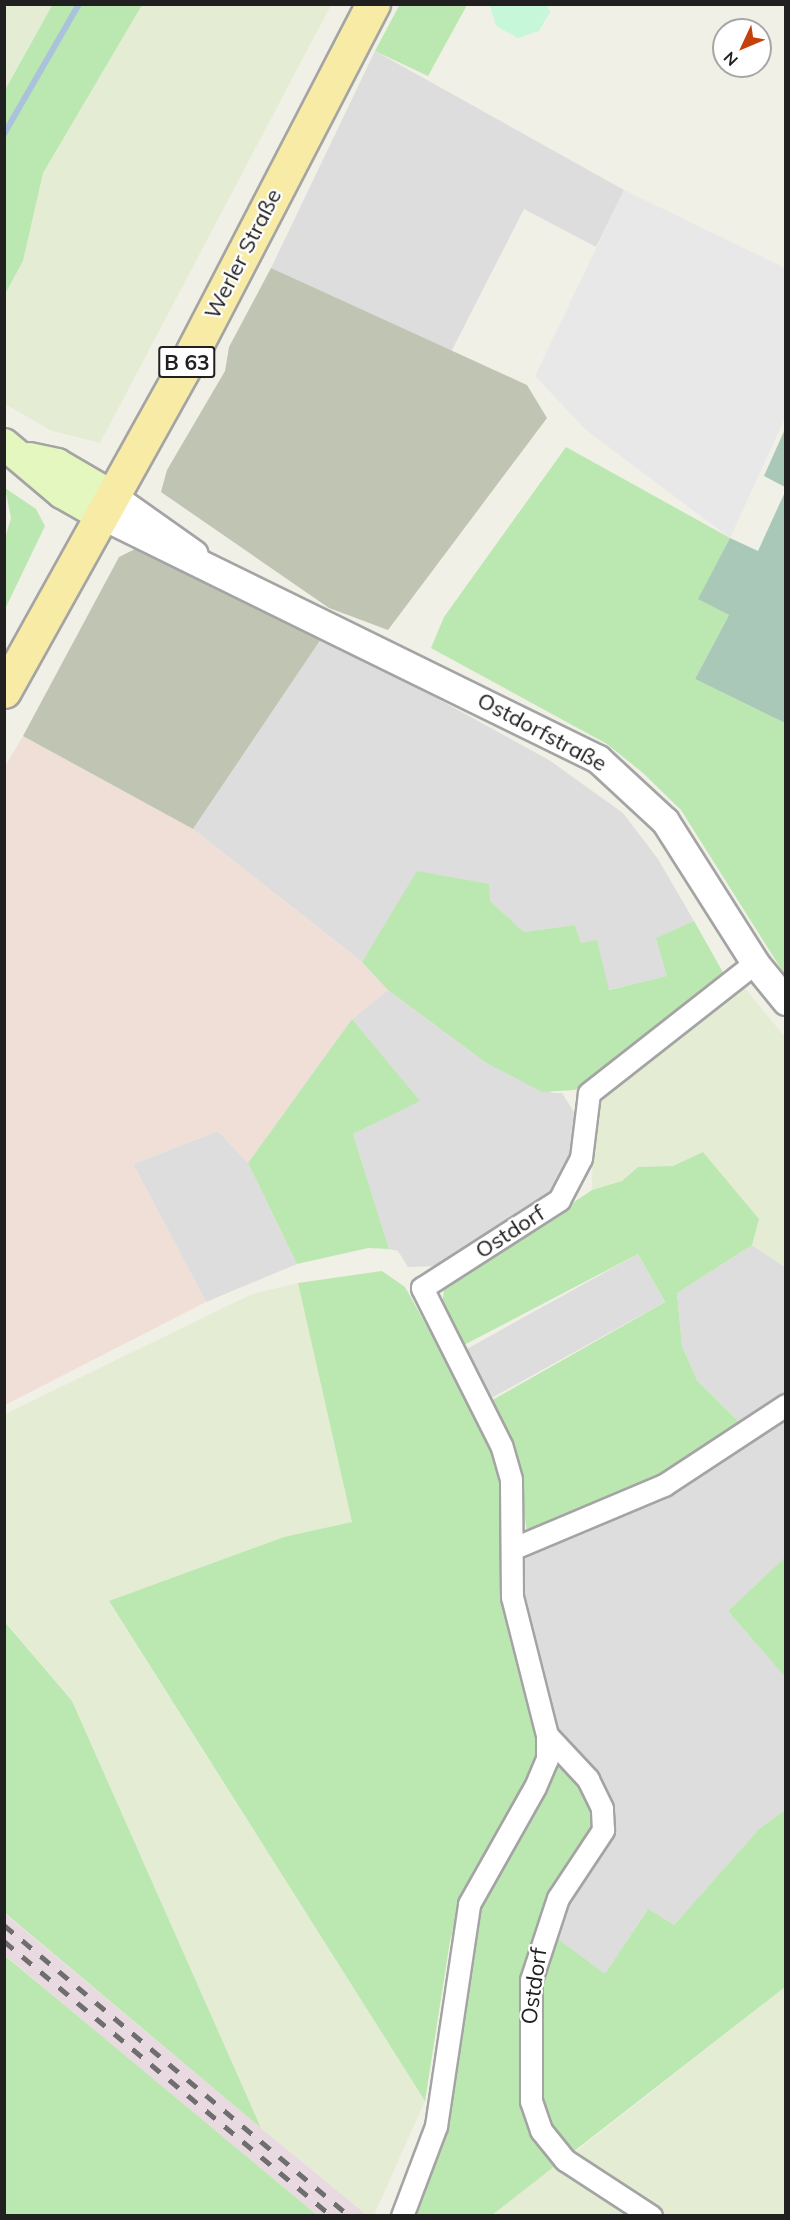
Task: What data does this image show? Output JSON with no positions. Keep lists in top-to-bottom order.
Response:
{
  "streets": {
    "main road": ["Werler Straße", "B 63"],
    "street": ["Ostdorfstraße", "Ostdorf"]
  },
  "crossings": [
    ["Werler Straße", "Ostdorfstraße"],
    ["Ostdorfstraße", "Ostdorf"]
  ],
  "north": "bottom left"
}
